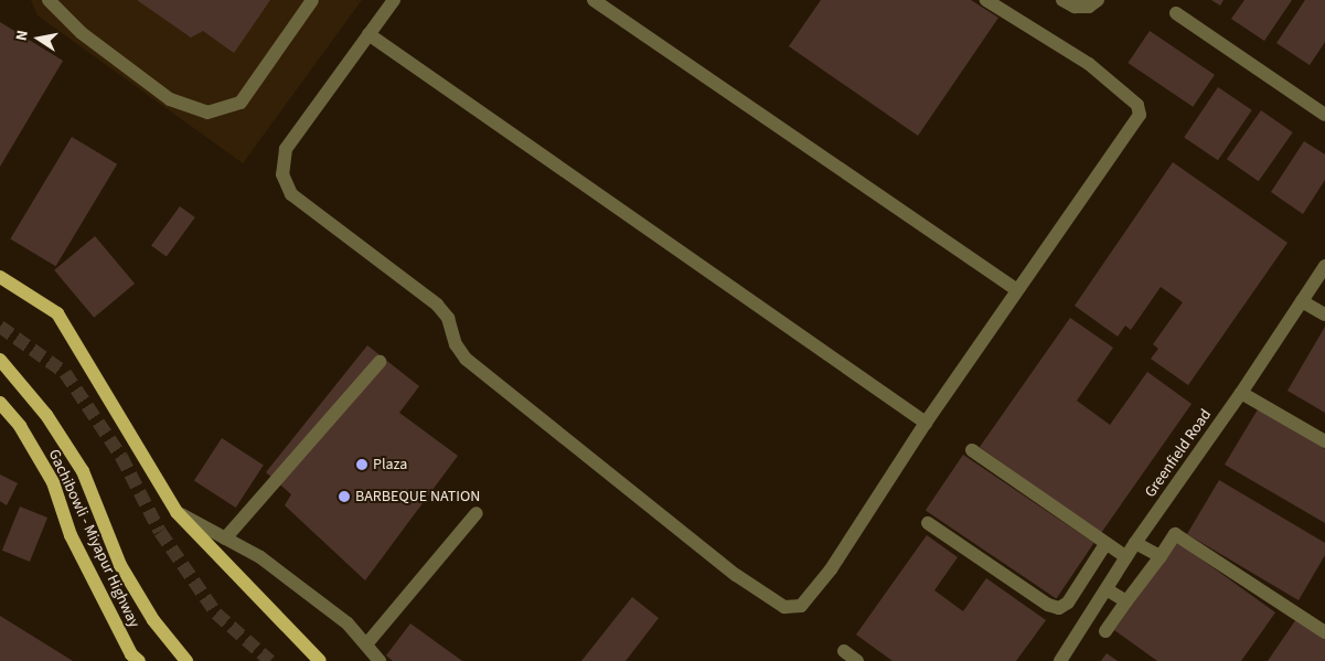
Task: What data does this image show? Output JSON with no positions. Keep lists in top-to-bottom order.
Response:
{
  "streets": {
    "main road": ["Gachibowli - Miyapur Highway"],
    "street": ["Greenfield Road"]
  },
  "places": ["Plaza", "BARBEQUE NATION"],
  "north": "left"
}
